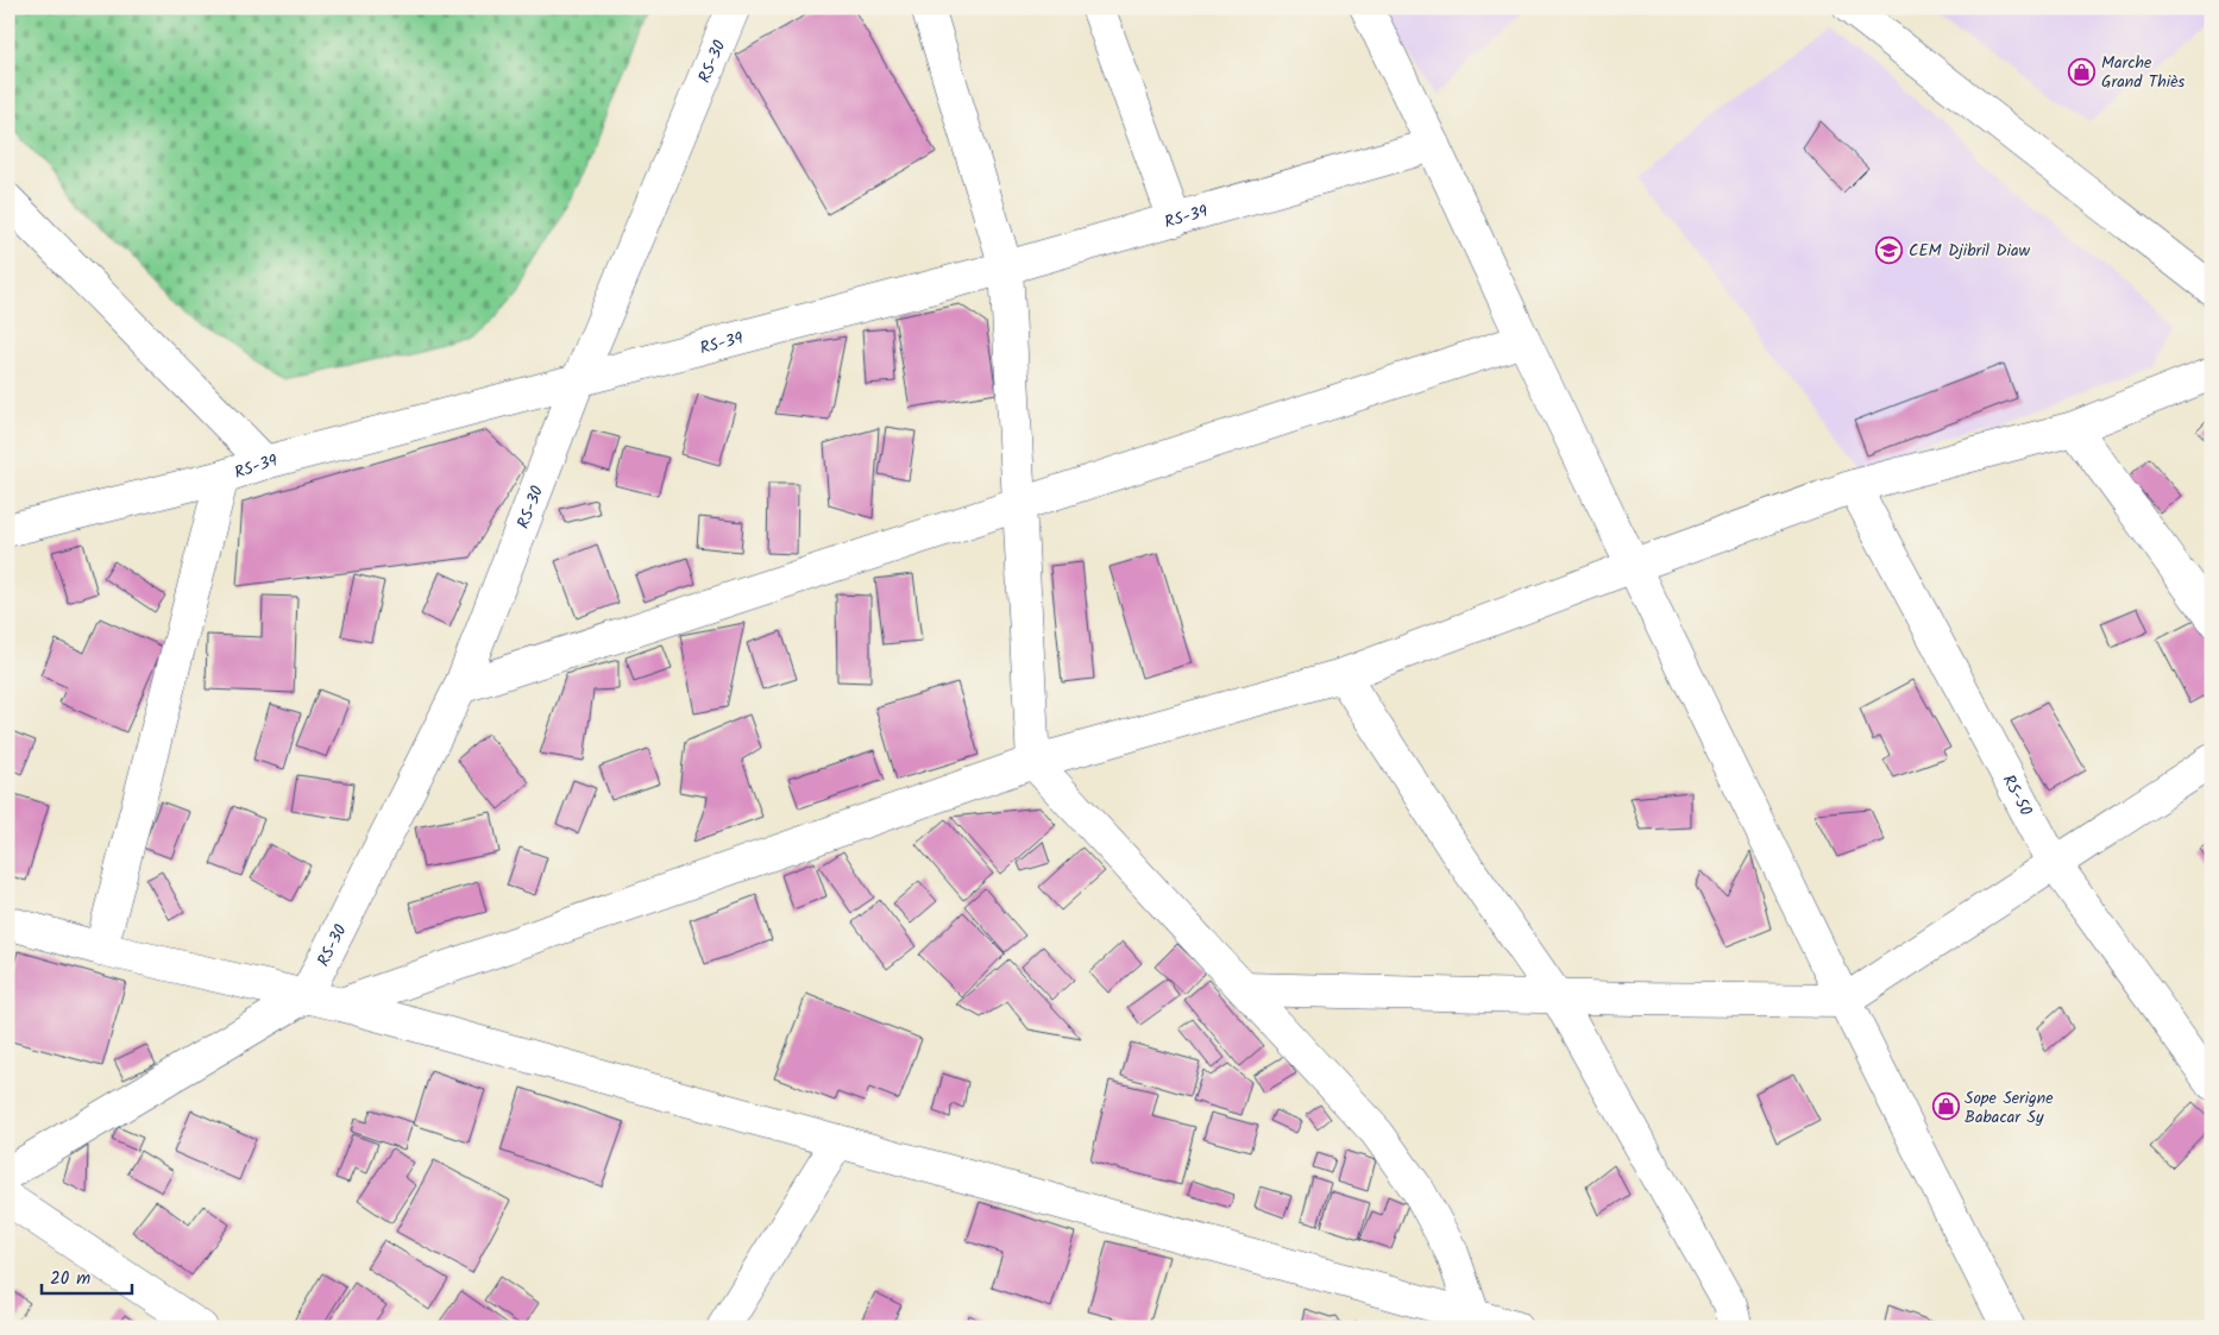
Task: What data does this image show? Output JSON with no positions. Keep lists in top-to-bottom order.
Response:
{
  "streets": {
    "street": ["RS-30", "RS-39", "RS-50"]
  },
  "crossings": [
    ["RS-30", "RS-39"]
  ],
  "places": {
    "shop": ["Marche Grand Thiès", "Sope Serigne Babacar Sy"],
    "school or university": ["CEM Djibril Diaw"]
  },
  "scale_bar": "20 m"
}
